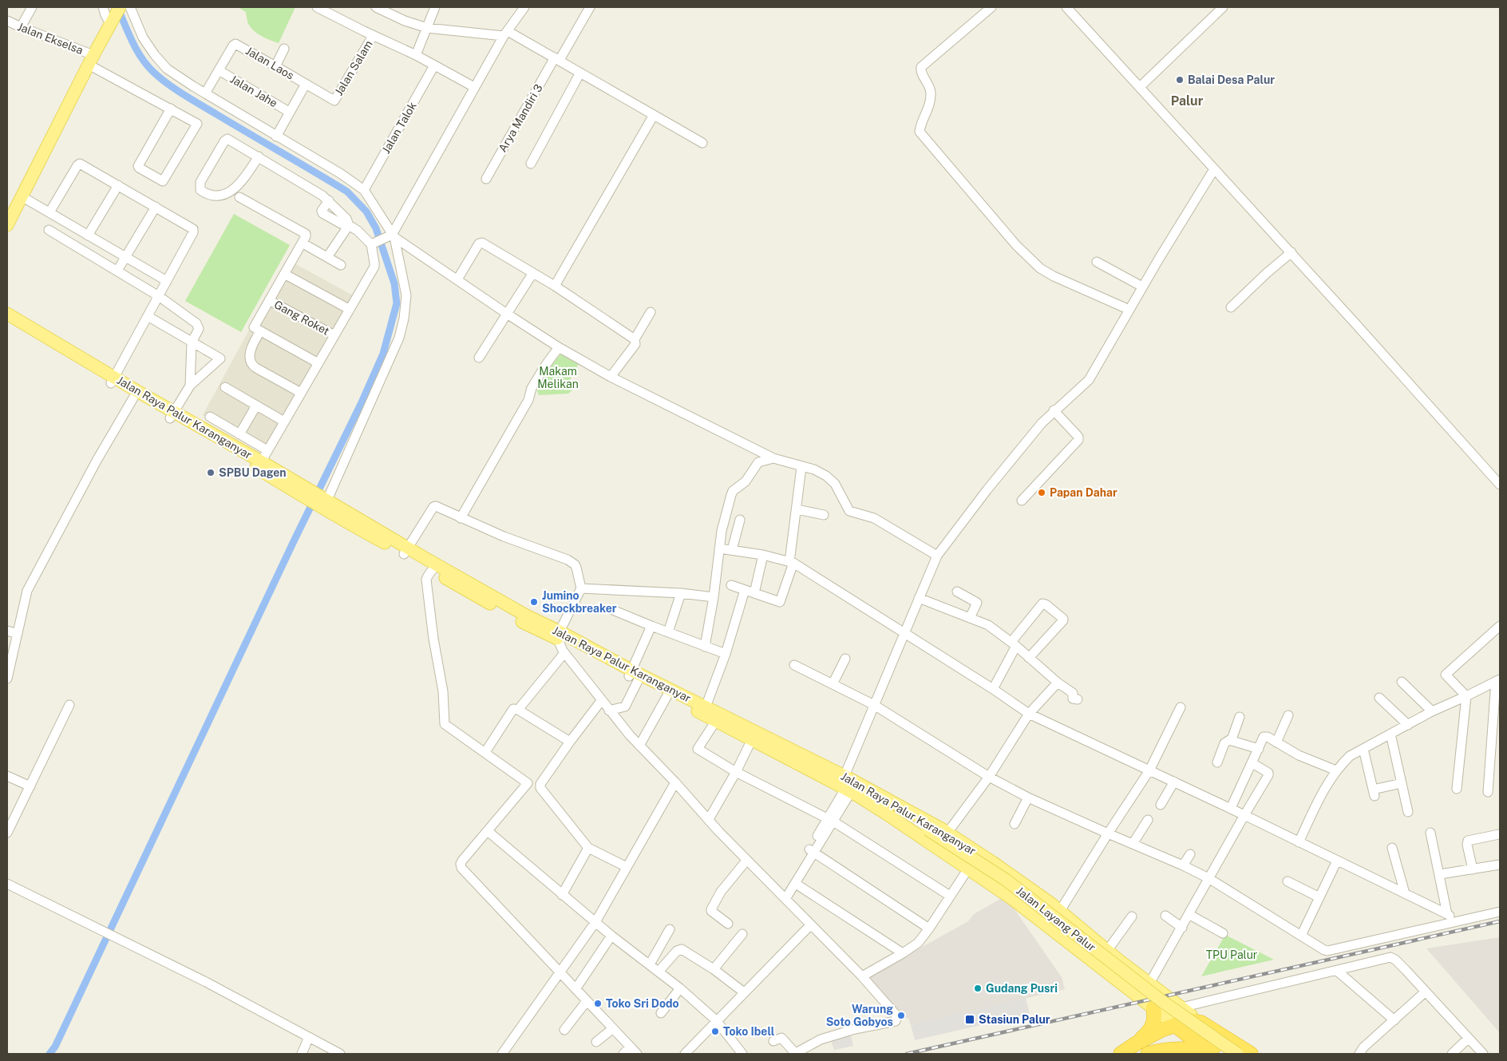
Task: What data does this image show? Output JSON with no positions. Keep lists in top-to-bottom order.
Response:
{
  "streets": {
    "main road": ["Jalan Raya Palur Karanganyar", "Jalan Layang Palur"],
    "street": [
      "Jalan Ekselsa",
      "Jalan Laos",
      "Jalan Salam",
      "Jalan Jahe",
      "Arya Mandiri 3",
      "Jalan Talok",
      "Gang Roket"
    ]
  },
  "crossings": [
    ["Jalan Laos", "Jalan Salam"],
    ["Jalan Laos", "Jalan Jahe"],
    ["Jalan Raya Palur Karanganyar", "Jalan Layang Palur"]
  ],
  "districts": ["Palur"],
  "parks": ["Makam Melikan", "TPU Palur"],
  "places": {
    "other": [
      "Balai Desa Palur",
      "SPBU Dagen",
      "Papan Dahar",
      "Jumino Shockbreaker",
      "Gudang Pusri",
      "Toko Sri Dodo",
      "Warung Soto Gobyos",
      "Toko Ibell"
    ],
    "transit": ["Stasiun Palur"]
  }
}
